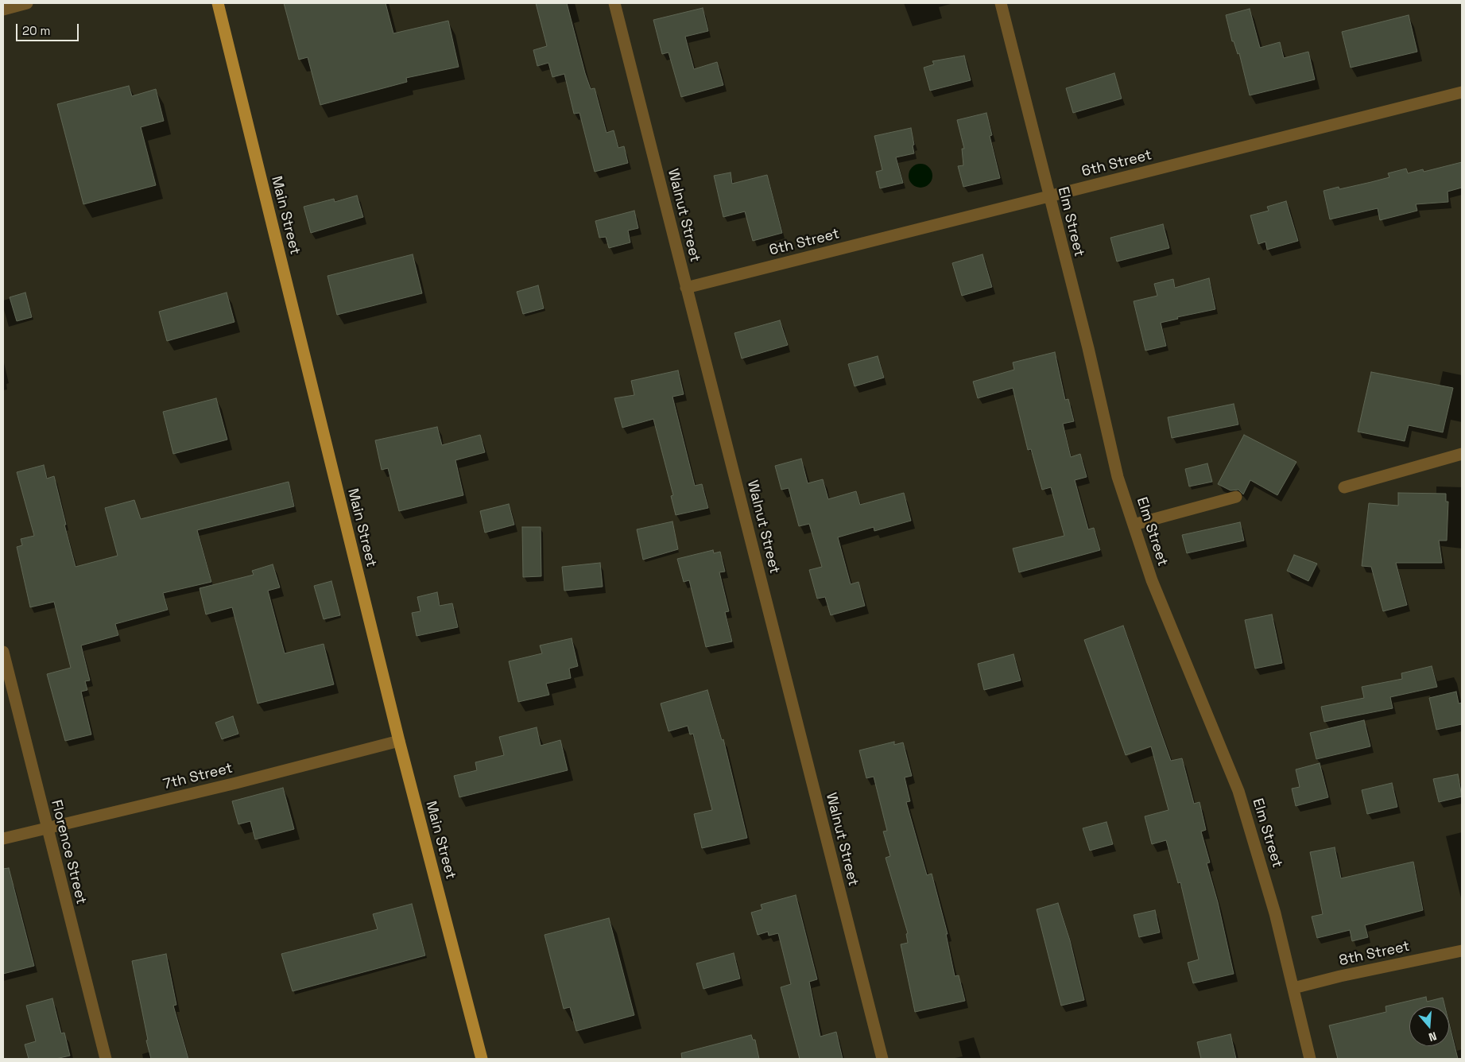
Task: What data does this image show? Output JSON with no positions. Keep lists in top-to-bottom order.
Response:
{
  "streets": {
    "main road": ["Main Street"],
    "street": [
      "6th Street",
      "Walnut Street",
      "Elm Street",
      "7th Street",
      "Florence Street",
      "8th Street"
    ]
  },
  "crossings": [
    ["6th Street", "Walnut Street"],
    ["6th Street", "Elm Street"],
    ["Main Street", "7th Street"],
    ["Elm Street", "8th Street"],
    ["7th Street", "Florence Street"]
  ],
  "scale_bar": "20 m",
  "north": "bottom"
}
